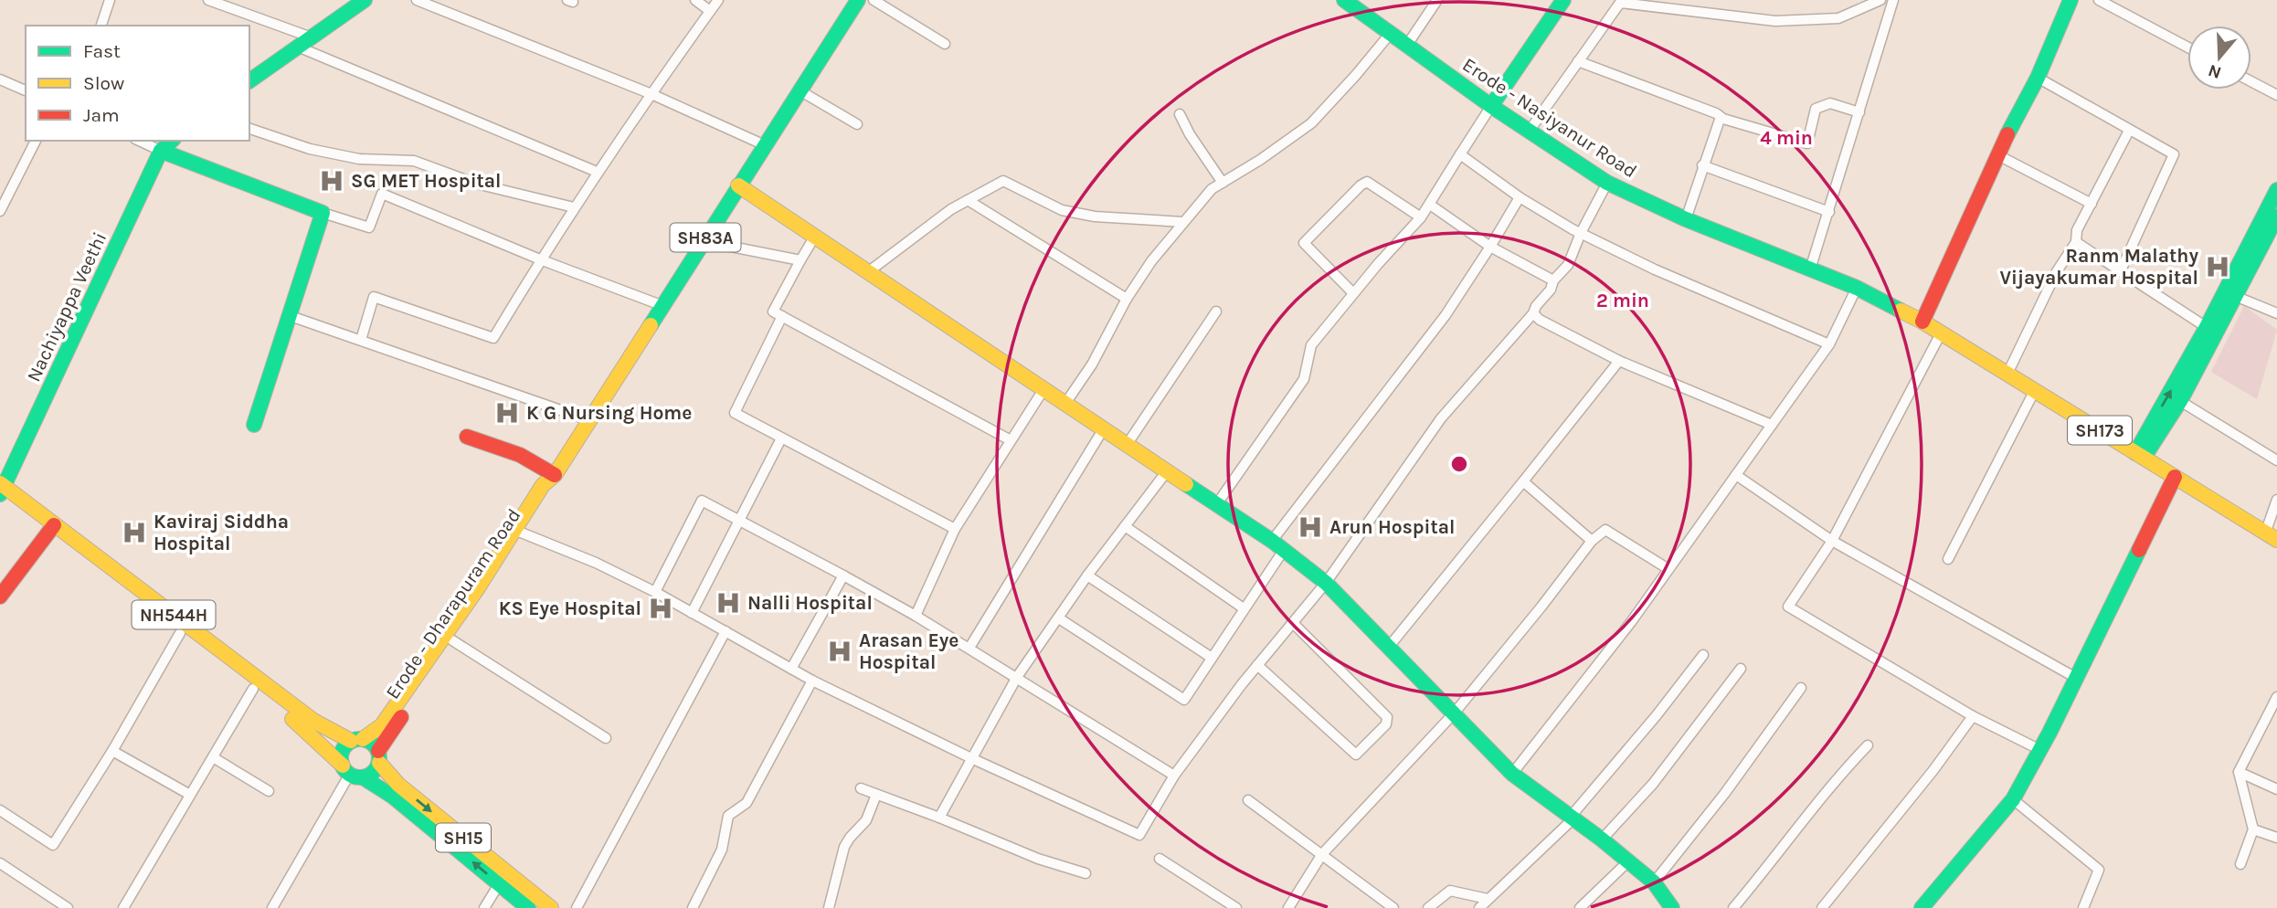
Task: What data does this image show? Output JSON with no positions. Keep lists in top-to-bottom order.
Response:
{
  "streets": {
    "main road": [
      "Erode - Nasiyanur Road",
      "SH83A",
      "Nachiyappa Veethi",
      "SH173",
      "Erode - Dharapuram Road",
      "NH544H",
      "SH15"
    ]
  },
  "crossings": [
    ["Erode - Nasiyanur Road", "SH173"],
    ["Nachiyappa Veethi", "NH544H"],
    ["Erode - Dharapuram Road", "NH544H"],
    ["Erode - Dharapuram Road", "SH15"],
    ["NH544H", "SH15"]
  ],
  "places": {
    "hospital": [
      "SG MET Hospital",
      "Ranm Malathy Vijayakumar Hospital",
      "K G Nursing Home",
      "Arun Hospital",
      "Kaviraj Siddha Hospital",
      "Nalli Hospital",
      "KS Eye Hospital",
      "Arasan Eye Hospital"
    ]
  },
  "legend": ["Fast", "Slow", "Jam"],
  "north": "bottom",
  "rings": ["4 min", "2 min"]
}
